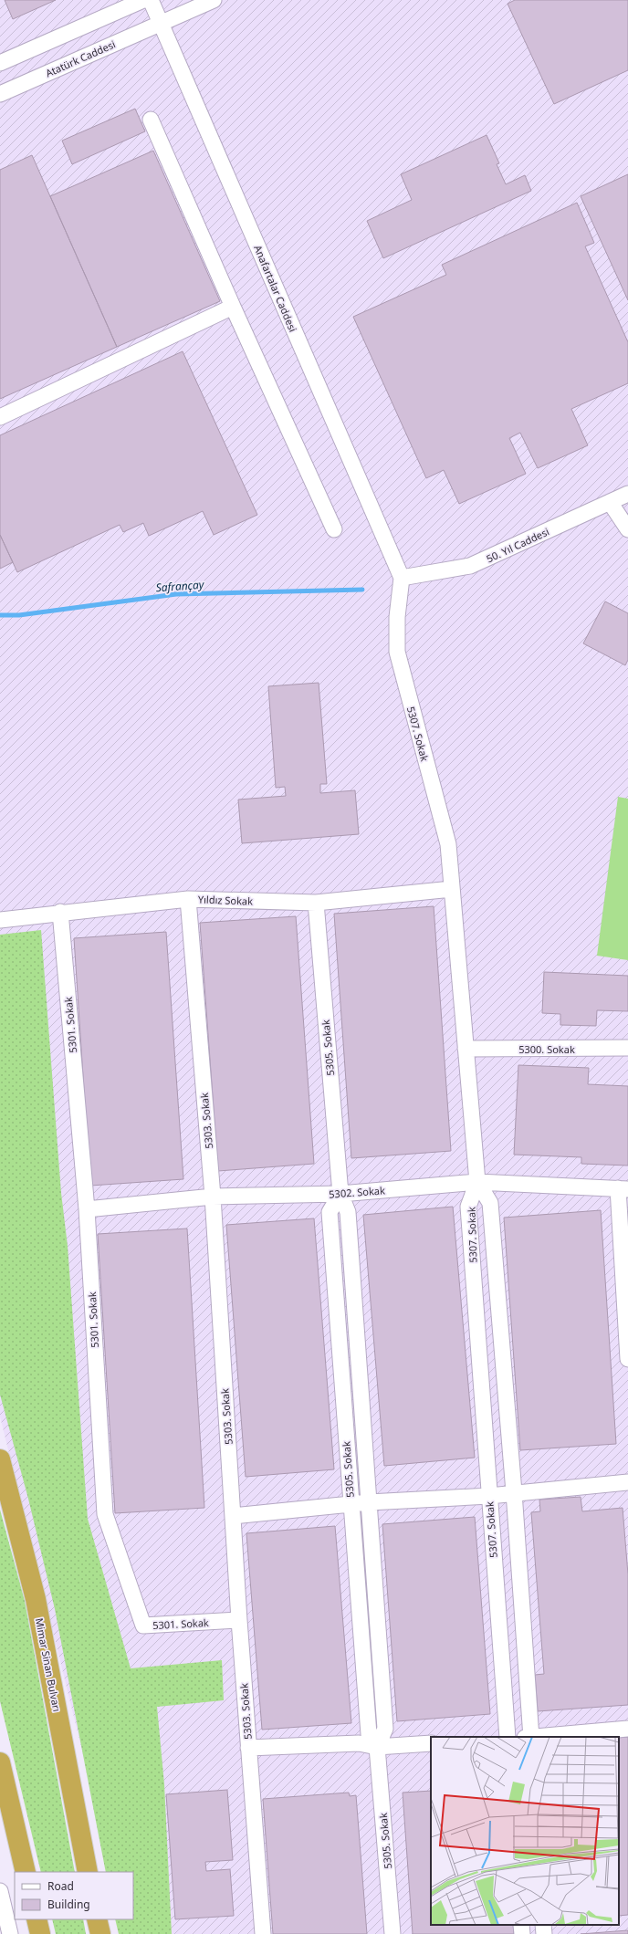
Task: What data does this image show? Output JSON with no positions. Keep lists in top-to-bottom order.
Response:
{
  "streets": {
    "highway": ["Mimar Sinan Bulvarı"],
    "street": [
      "Atatürk Caddesi",
      "Anafartalar Caddesi",
      "50. Yıl Caddesi",
      "5307. Sokak",
      "Yıldız Sokak",
      "5301. Sokak",
      "5305. Sokak",
      "5300. Sokak",
      "5303. Sokak",
      "5302. Sokak"
    ]
  },
  "crossings": [
    ["Atatürk Caddesi", "Anafartalar Caddesi"],
    ["Anafartalar Caddesi", "50. Yıl Caddesi"],
    ["Anafartalar Caddesi", "5307. Sokak"],
    ["50. Yıl Caddesi", "5307. Sokak"],
    ["5307. Sokak", "Yıldız Sokak"],
    ["5307. Sokak", "5300. Sokak"],
    ["5307. Sokak", "5302. Sokak"],
    ["Yıldız Sokak", "5301. Sokak"],
    ["Yıldız Sokak", "5305. Sokak"],
    ["Yıldız Sokak", "5303. Sokak"],
    ["5301. Sokak", "5303. Sokak"],
    ["5301. Sokak", "5302. Sokak"],
    ["5305. Sokak", "5302. Sokak"],
    ["5303. Sokak", "5302. Sokak"]
  ],
  "water": ["Safrançay"],
  "legend": ["Road", "Building"]
}
